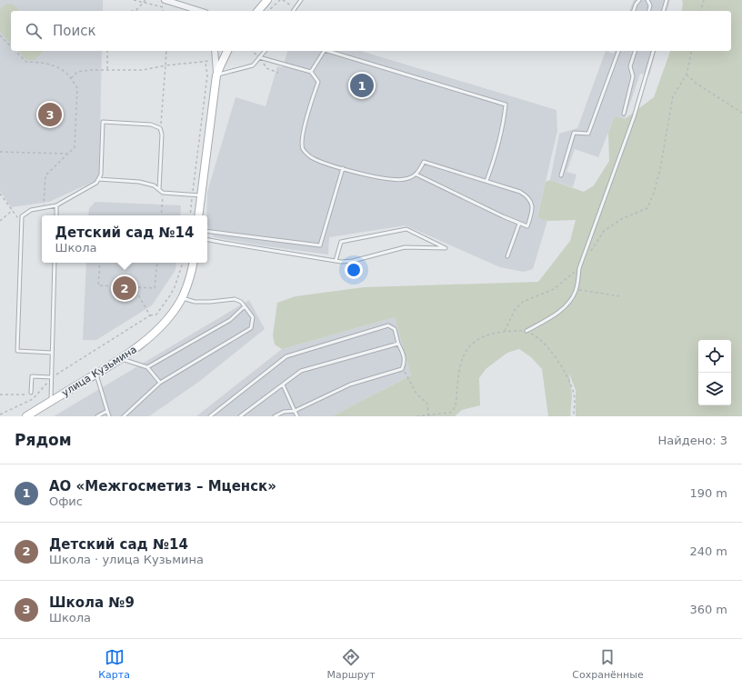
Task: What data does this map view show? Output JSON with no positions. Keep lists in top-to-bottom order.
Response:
{
  "streets": {
    "main road": ["улица Кузьмина"]
  },
  "page": {
    "search": "Поиск",
    "pins": ["1", "3", "2"],
    "popup": ["Детский сад №14", "Школа"],
    "heading": ["Рядом", "Найдено: 3"],
    "list": [
      {
        "mark": "1",
        "name": "АО «Межгосметиз – Мценск»",
        "note": "Офис",
        "value": "190 m"
      },
      {
        "mark": "2",
        "name": "Детский сад №14",
        "note": "Школа · улица Кузьмина",
        "value": "240 m"
      },
      {
        "mark": "3",
        "name": "Школа №9",
        "note": "Школа",
        "value": "360 m"
      }
    ],
    "nav": ["Карта", "Маршрут", "Сохранённые"]
  }
}
